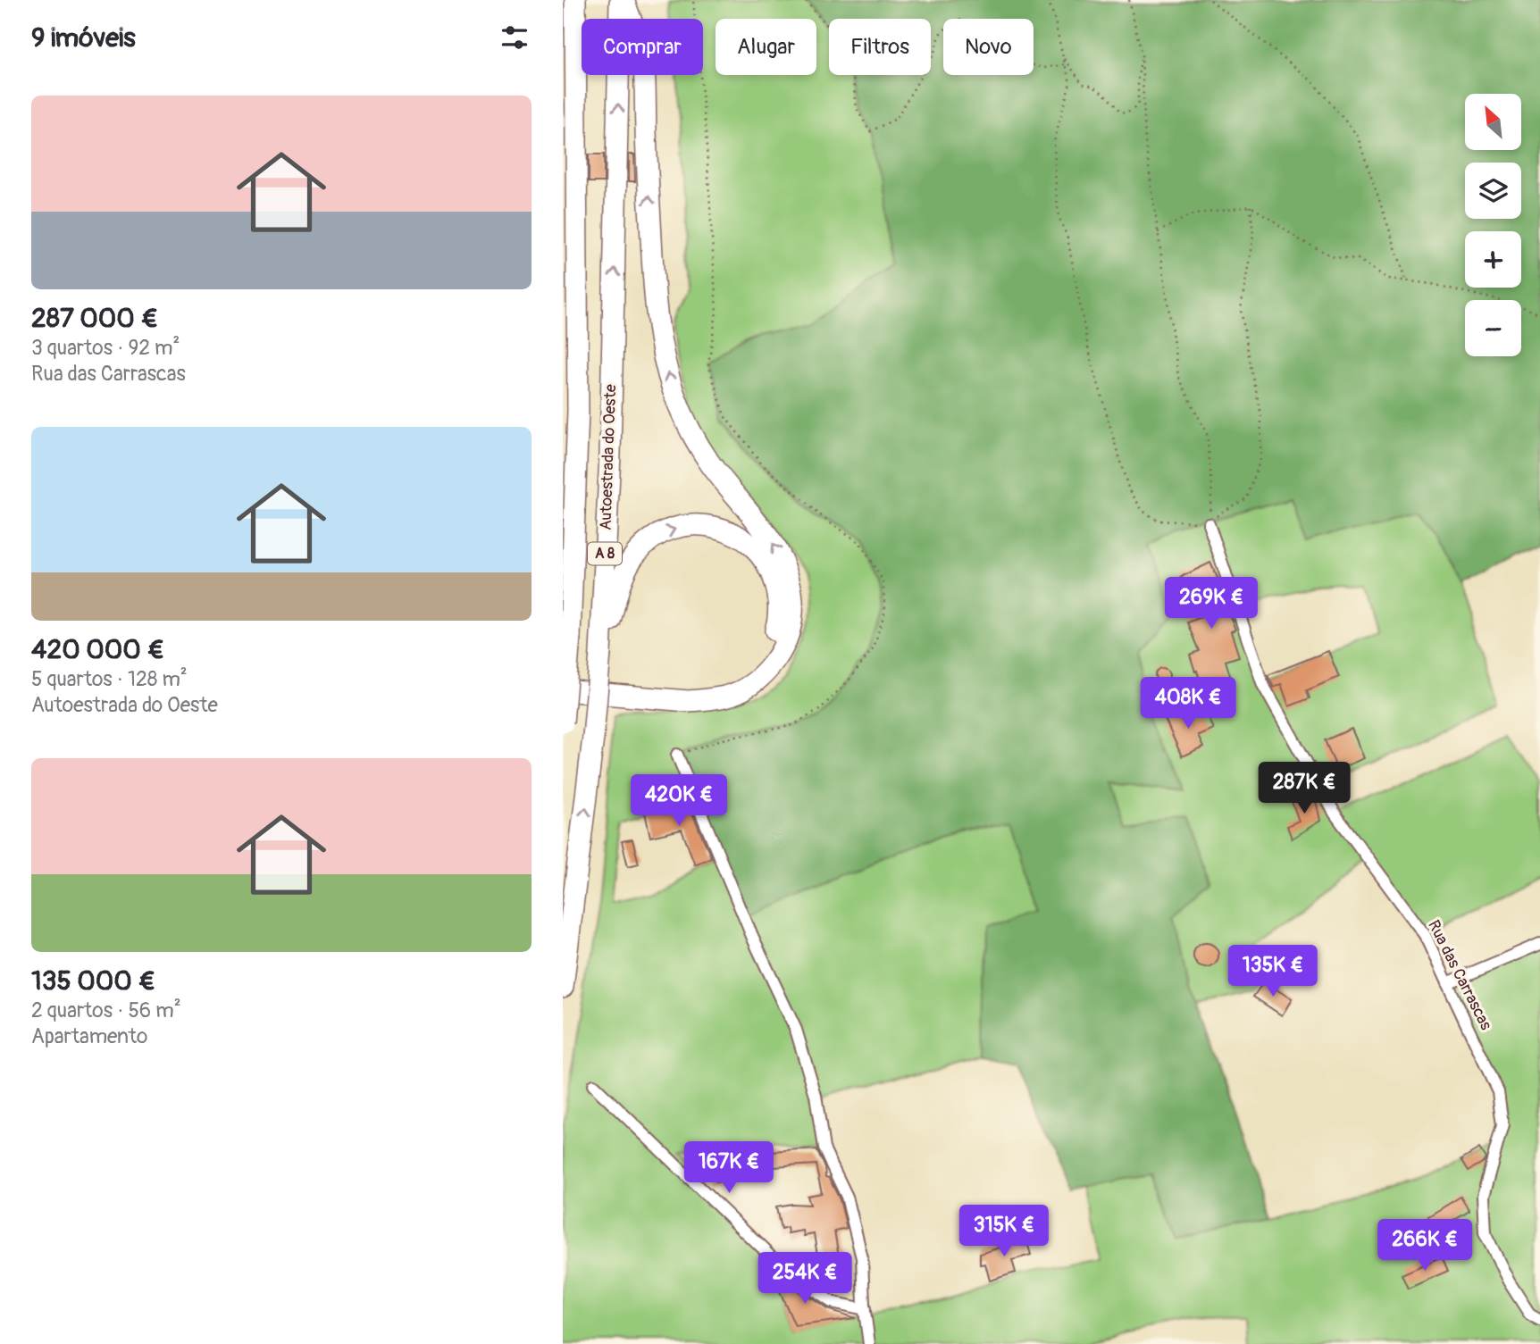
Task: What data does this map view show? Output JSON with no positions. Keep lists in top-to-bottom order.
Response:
{
  "streets": {
    "highway": ["Autoestrada do Oeste", "A 8"],
    "street": ["Rua das Carrascas"]
  },
  "north": "top left",
  "page": {
    "heading": "9 imóveis",
    "chip": [
      "Comprar",
      "Alugar",
      "Filtros",
      "Novo"
    ],
    "list": [
      {
        "name": "287 000 €",
        "note": "3 quartos · 92 m² · Rua das Carrascas"
      },
      {
        "name": "420 000 €",
        "note": "5 quartos · 128 m² · Autoestrada do Oeste"
      },
      {
        "name": "135 000 €",
        "note": "2 quartos · 56 m² · Apartamento"
      }
    ],
    "map_buttons": ["+", "−"],
    "price": [
      "269K €",
      "408K €",
      "287K €",
      "420K €",
      "135K €",
      "167K €",
      "315K €",
      "266K €",
      "254K €"
    ]
  }
}
